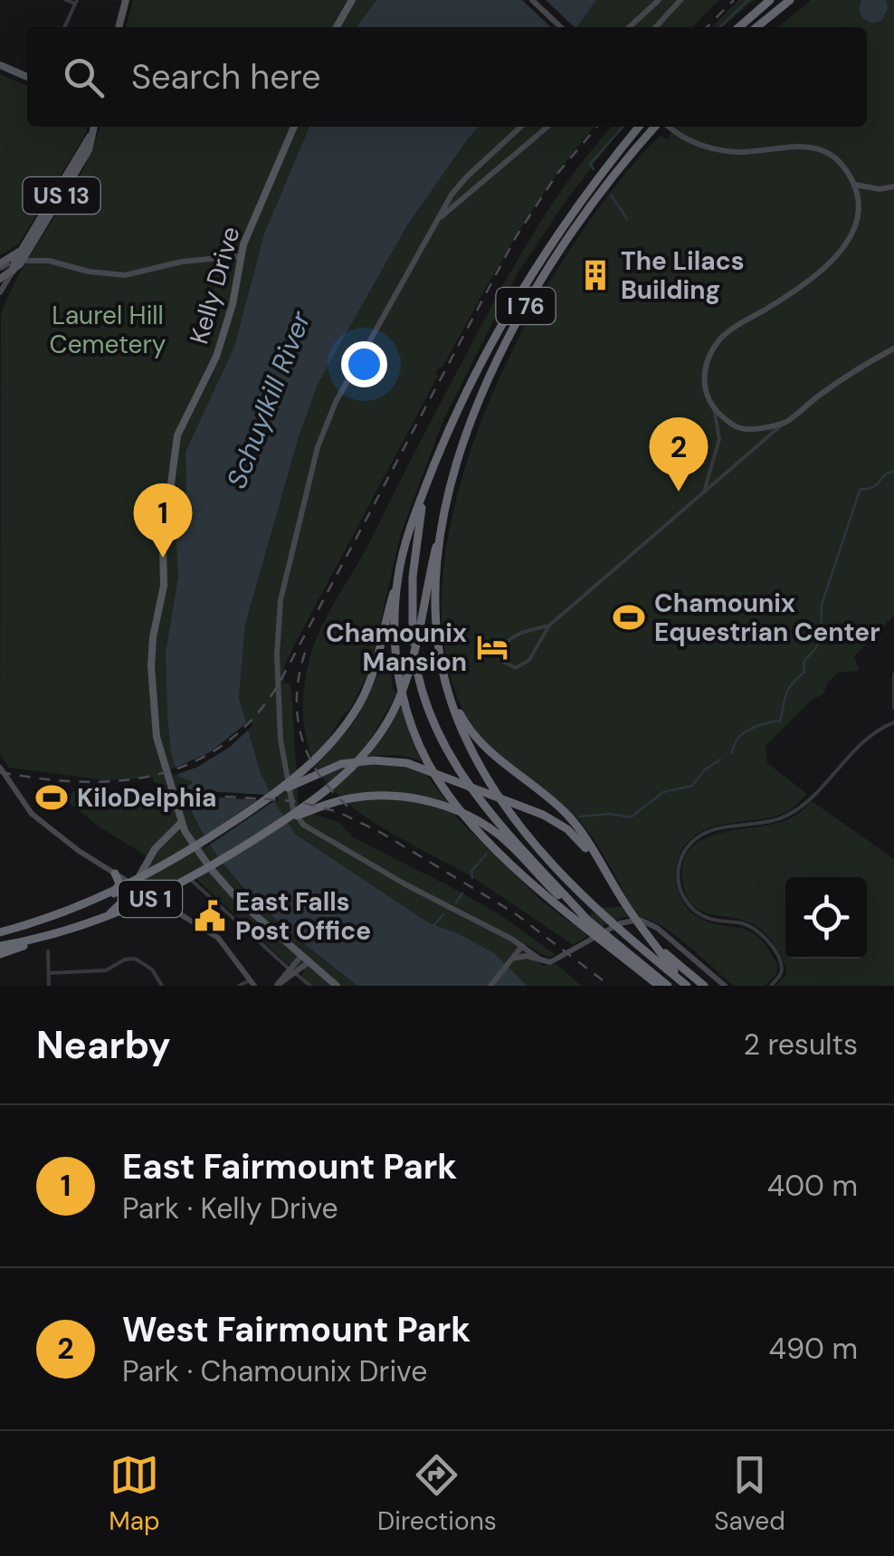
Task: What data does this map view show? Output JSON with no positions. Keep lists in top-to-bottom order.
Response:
{
  "streets": {
    "highway": ["I 76", "US 1"],
    "main road": ["US 13", "Kelly Drive"]
  },
  "crossings": [
    ["I 76", "US 1"]
  ],
  "water": ["Schuylkill River"],
  "parks": ["Laurel Hill Cemetery"],
  "places": {
    "building": ["The Lilacs Building"],
    "sports": ["Chamounix Equestrian Center", "KiloDelphia"],
    "hotel": ["Chamounix Mansion"],
    "public building": ["East Falls Post Office"]
  },
  "page": {
    "search": "Search here",
    "pins": ["2", "1"],
    "heading": ["Nearby", "2 results"],
    "list": [
      {
        "mark": "1",
        "name": "East Fairmount Park",
        "note": "Park · Kelly Drive",
        "value": "400 m"
      },
      {
        "mark": "2",
        "name": "West Fairmount Park",
        "note": "Park · Chamounix Drive",
        "value": "490 m"
      }
    ],
    "nav": ["Map", "Directions", "Saved"]
  }
}
